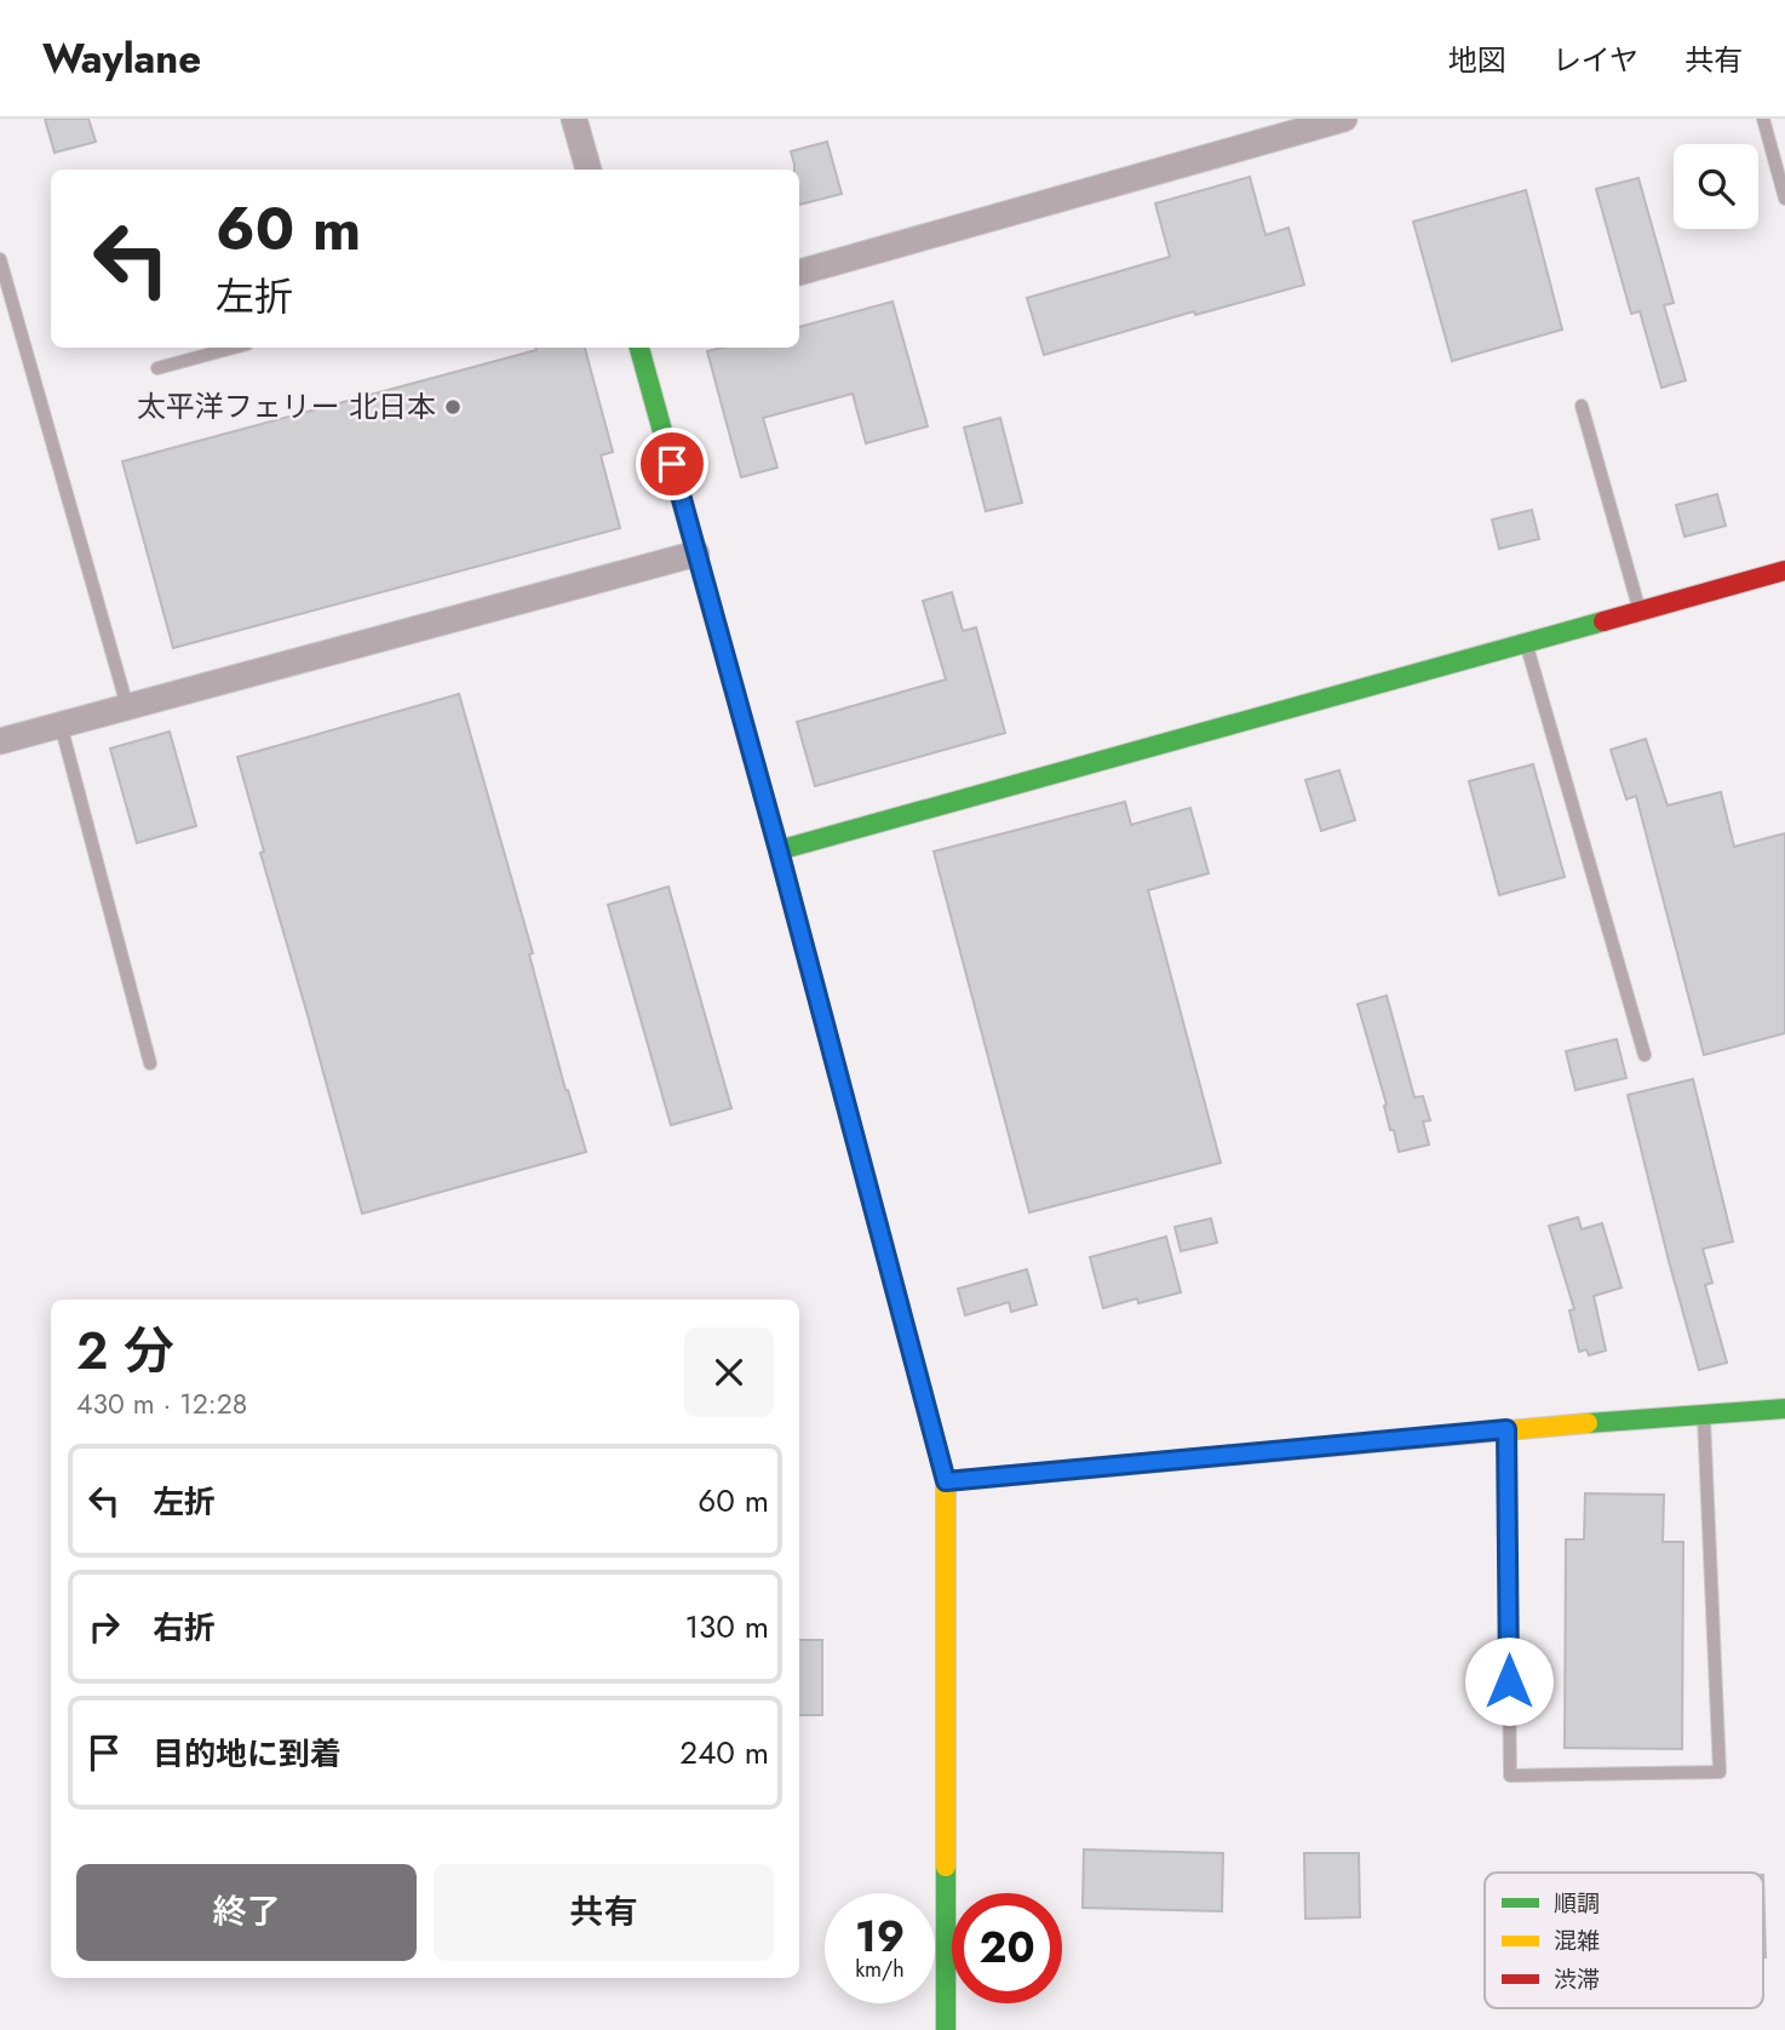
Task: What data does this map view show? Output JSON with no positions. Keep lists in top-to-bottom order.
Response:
{
  "places": ["太平洋フェリー 北日本"],
  "legend": ["順調", "混雑", "渋滞"],
  "page": {
    "header": "Waylane",
    "nav": ["地図", "レイヤ", "共有"],
    "turn": ["60 m", "左折"],
    "heading": ["2 分", "430 m · 12:28"],
    "list": [
      {
        "name": "左折",
        "value": "60 m"
      },
      {
        "name": "右折",
        "value": "130 m"
      },
      {
        "name": "目的地に到着",
        "value": "240 m"
      }
    ],
    "buttons": ["終了", "共有"],
    "speed": "19 km/h",
    "limit": "20"
  }
}
